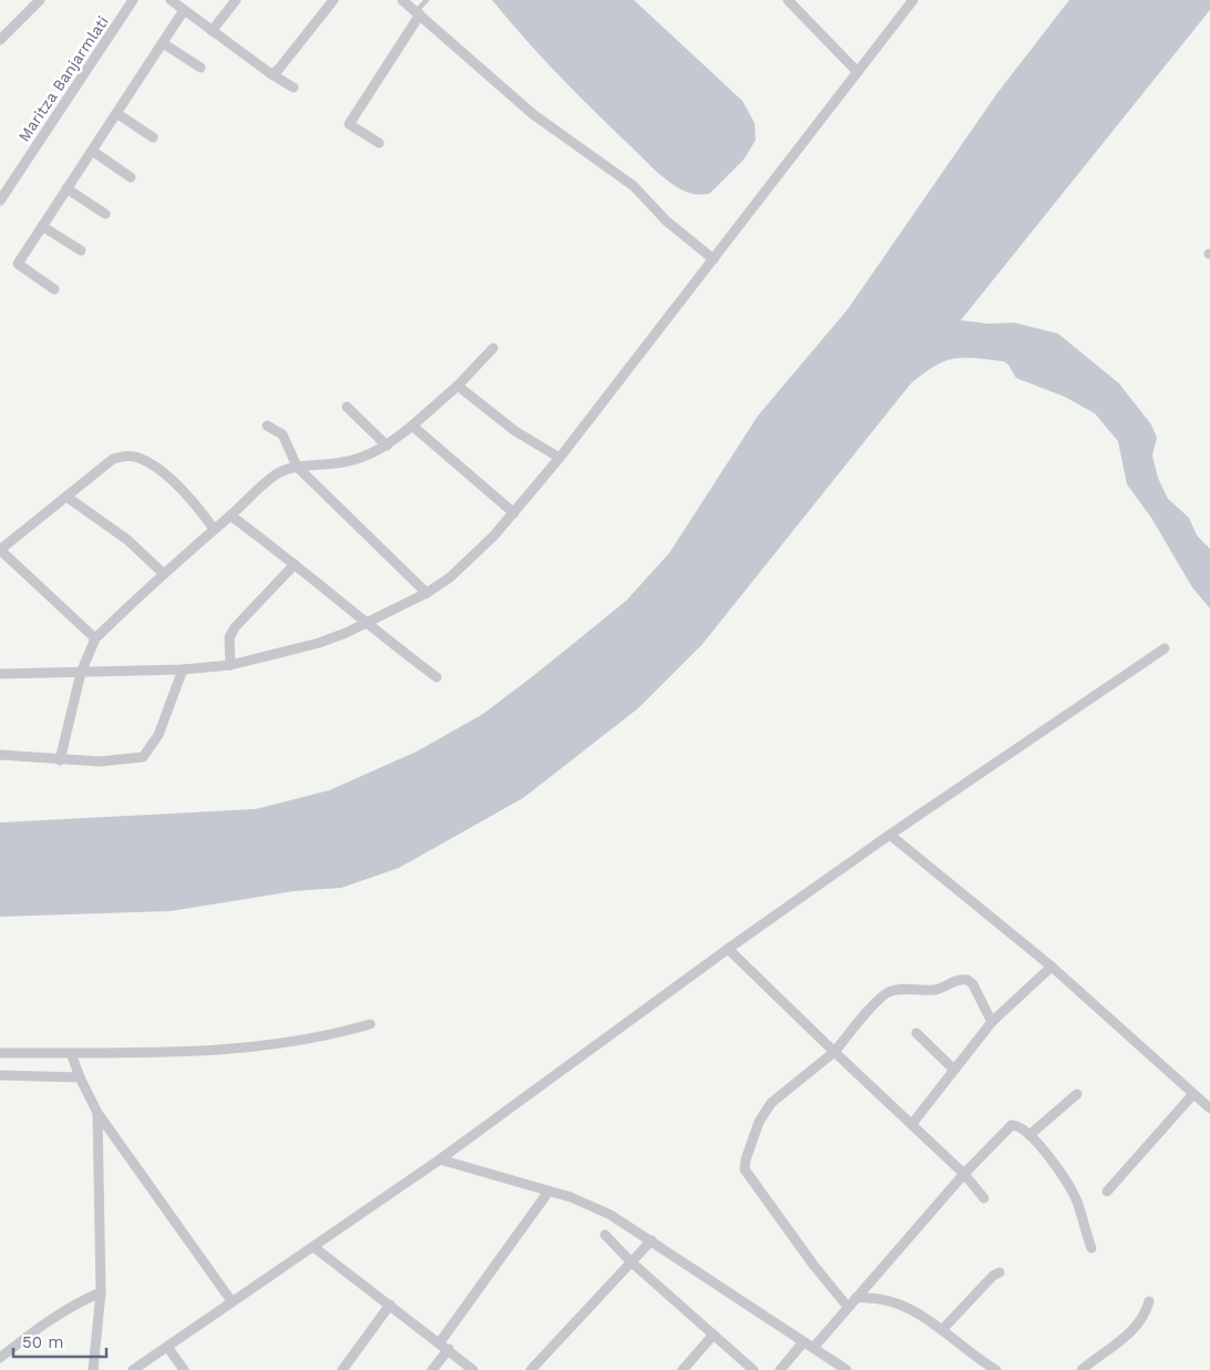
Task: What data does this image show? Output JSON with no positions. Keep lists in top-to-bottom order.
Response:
{
  "streets": {
    "street": ["Maritza Banjarmlati"]
  },
  "scale_bar": "50 m"
}
